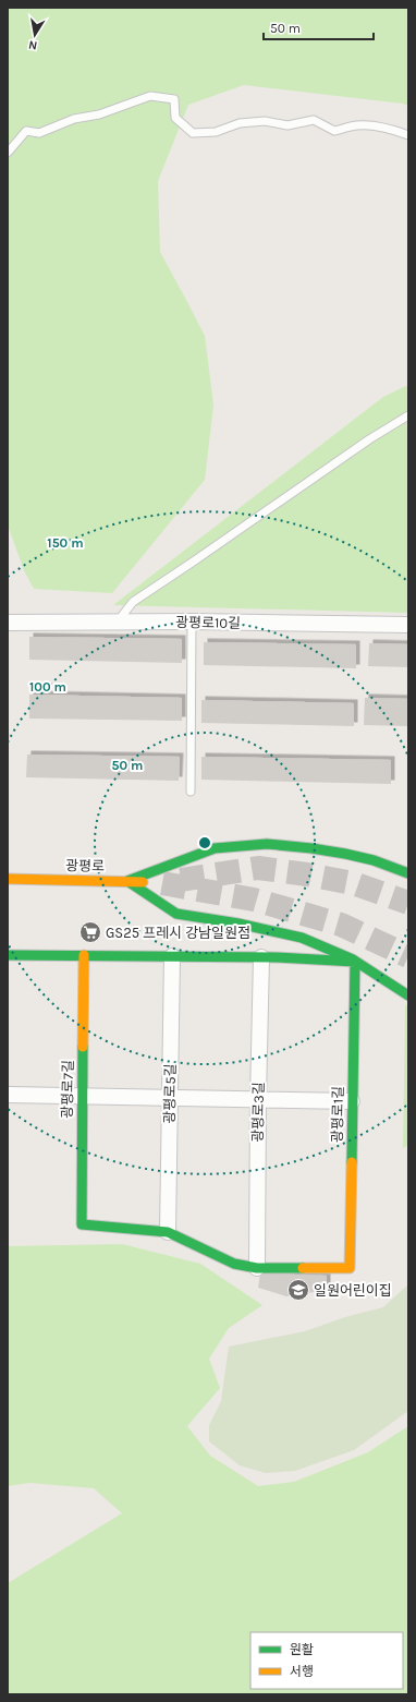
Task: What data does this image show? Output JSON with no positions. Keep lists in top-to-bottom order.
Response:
{
  "streets": {
    "street": [
      "광평로10길",
      "광평로",
      "광평로7길",
      "광평로5길",
      "광평로3길",
      "광평로1길"
    ]
  },
  "crossings": [
    ["광평로7길", "광평로5길"],
    ["광평로3길", "광평로1길"]
  ],
  "places": {
    "supermarket": ["GS25 프레시 강남일원점"],
    "school or university": ["일원어린이집"]
  },
  "legend": ["원활", "서행"],
  "scale_bar": "50 m",
  "north": "bottom",
  "rings": ["150 m", "100 m", "50 m"]
}
